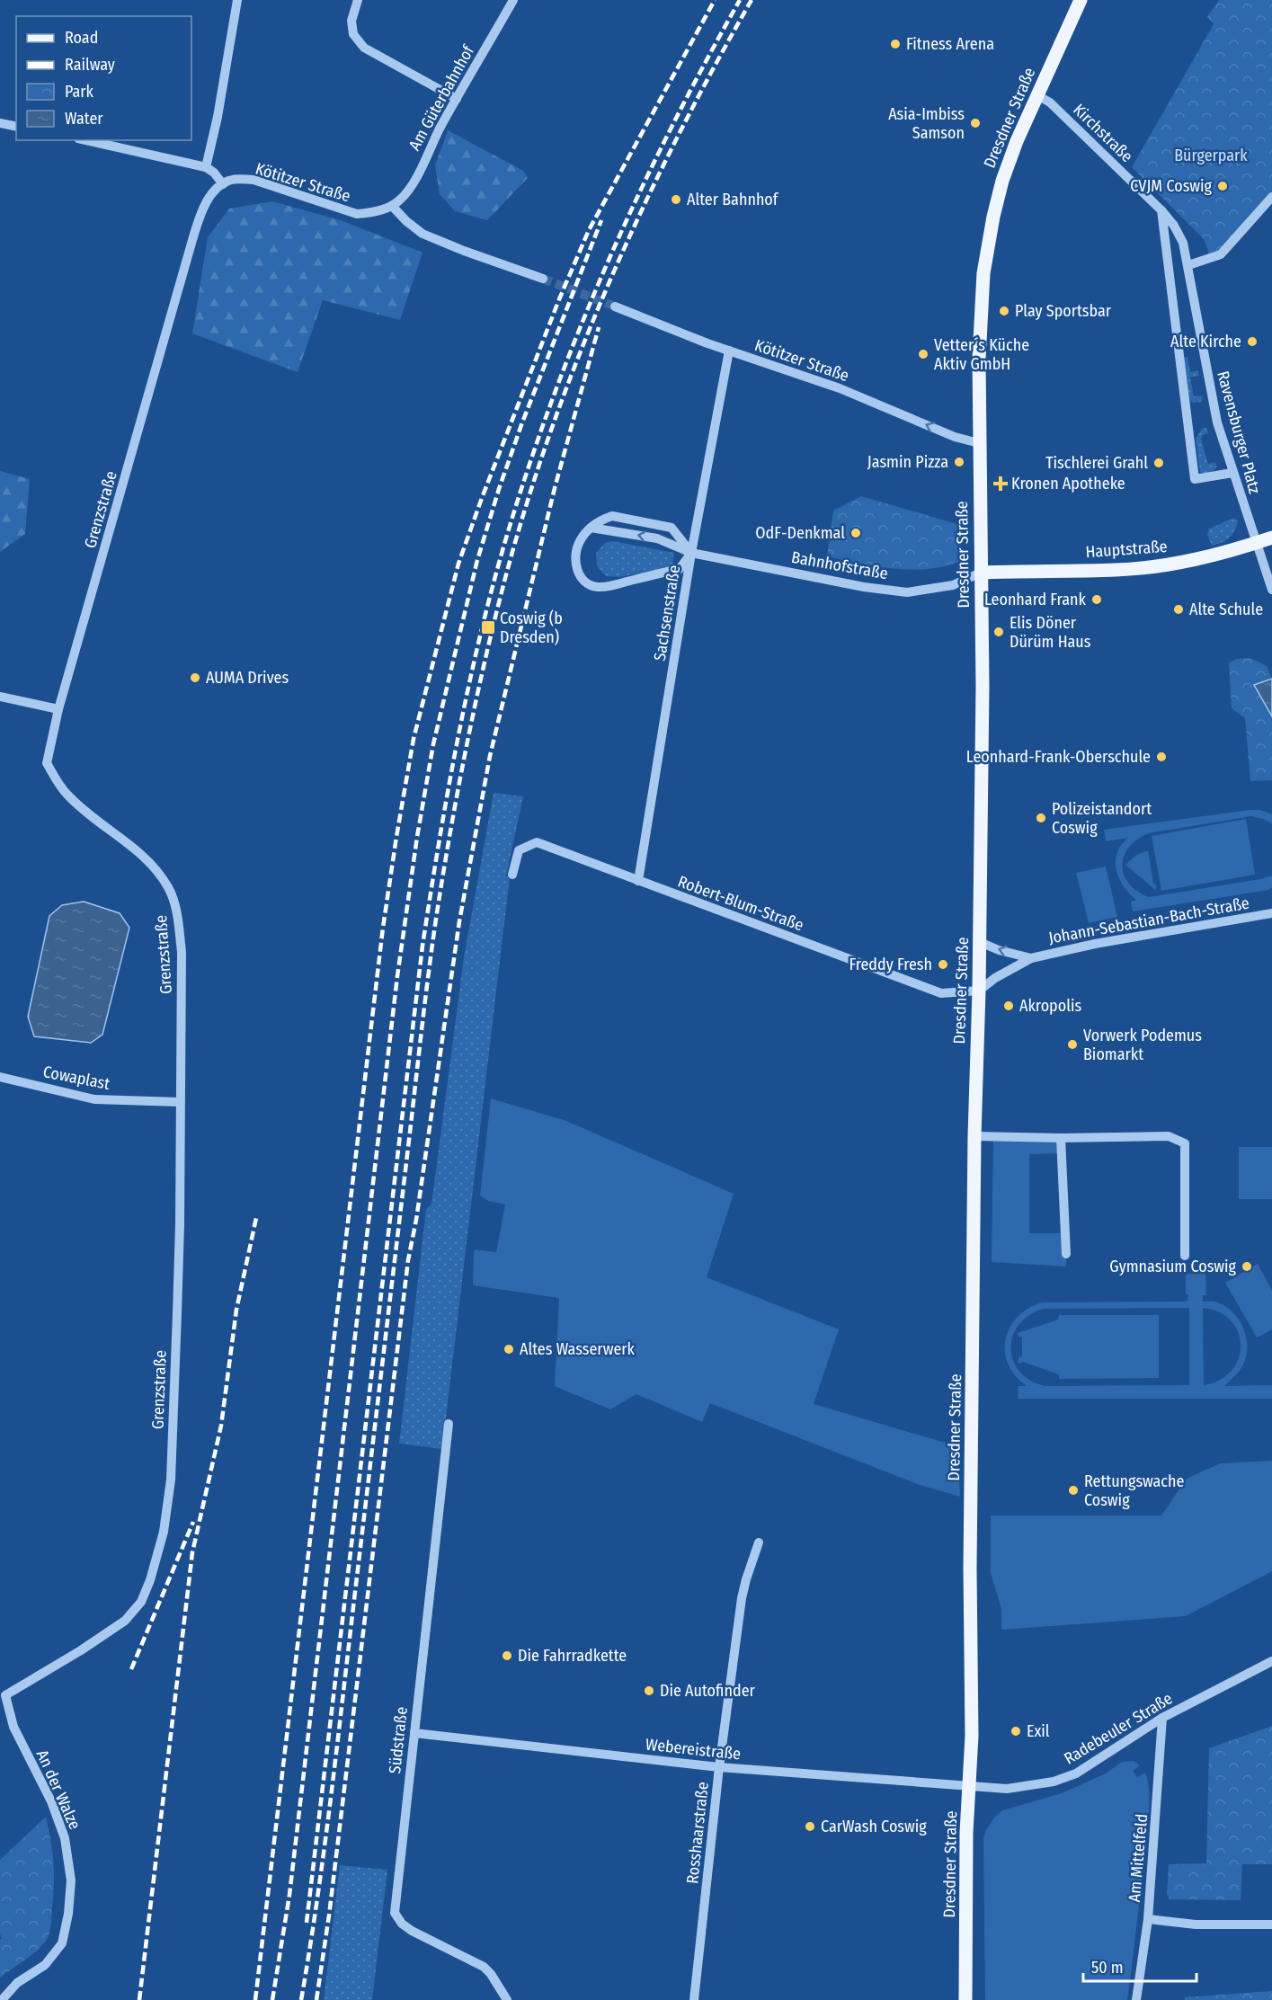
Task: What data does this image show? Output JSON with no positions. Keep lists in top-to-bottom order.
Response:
{
  "streets": {
    "main road": ["Dresdner Straße", "Hauptstraße"],
    "street": [
      "Am Güterbahnhof",
      "Kirchstraße",
      "Kötitzer Straße",
      "Ravensburger Platz",
      "Grenzstraße",
      "Bahnhofstraße",
      "Sachsenstraße",
      "Robert-Blum-Straße",
      "Johann-Sebastian-Bach-Straße",
      "Cowaplast",
      "Radebeuler Straße",
      "Südstraße",
      "Webereistraße",
      "An der Walze",
      "Rosshaarstraße",
      "Am Mittelfeld"
    ]
  },
  "crossings": [
    ["Am Güterbahnhof", "Kötitzer Straße"],
    ["Dresdner Straße", "Kirchstraße"],
    ["Dresdner Straße", "Kötitzer Straße"],
    ["Dresdner Straße", "Hauptstraße"],
    ["Dresdner Straße", "Bahnhofstraße"],
    ["Dresdner Straße", "Robert-Blum-Straße"],
    ["Dresdner Straße", "Johann-Sebastian-Bach-Straße"],
    ["Dresdner Straße", "Radebeuler Straße"],
    ["Dresdner Straße", "Webereistraße"],
    ["Kirchstraße", "Ravensburger Platz"],
    ["Kötitzer Straße", "Grenzstraße"],
    ["Kötitzer Straße", "Sachsenstraße"],
    ["Ravensburger Platz", "Hauptstraße"],
    ["Grenzstraße", "Cowaplast"],
    ["Grenzstraße", "An der Walze"],
    ["Hauptstraße", "Bahnhofstraße"],
    ["Bahnhofstraße", "Sachsenstraße"],
    ["Sachsenstraße", "Robert-Blum-Straße"],
    ["Robert-Blum-Straße", "Johann-Sebastian-Bach-Straße"],
    ["Radebeuler Straße", "Webereistraße"],
    ["Radebeuler Straße", "Am Mittelfeld"],
    ["Südstraße", "Webereistraße"],
    ["Webereistraße", "Rosshaarstraße"]
  ],
  "one_way": ["Kötitzer Straße"],
  "parks": ["Bürgerpark"],
  "places": {
    "other": [
      "Fitness Arena",
      "Asia-Imbiss Samson",
      "CVJM Coswig",
      "Alter Bahnhof",
      "Play Sportsbar",
      "Alte Kirche",
      "Vetter´s Küche Aktiv GmbH",
      "Jasmin Pizza",
      "Tischlerei Grahl",
      "OdF-Denkmal",
      "Leonhard Frank",
      "Alte Schule",
      "Elis Döner Dürüm Haus",
      "AUMA Drives",
      "Leonhard-Frank-Oberschule",
      "Polizeistandort Coswig",
      "Freddy Fresh",
      "Akropolis",
      "Vorwerk Podemus Biomarkt",
      "Gymnasium Coswig",
      "Altes Wasserwerk",
      "Rettungswache Coswig",
      "Die Fahrradkette",
      "Die Autofinder",
      "Exil",
      "CarWash Coswig"
    ],
    "health": ["Kronen Apotheke"],
    "transit": ["Coswig (b Dresden)"]
  },
  "legend": [
    "Road",
    "Railway",
    "Park",
    "Water"
  ],
  "scale_bar": "50 m"
}
